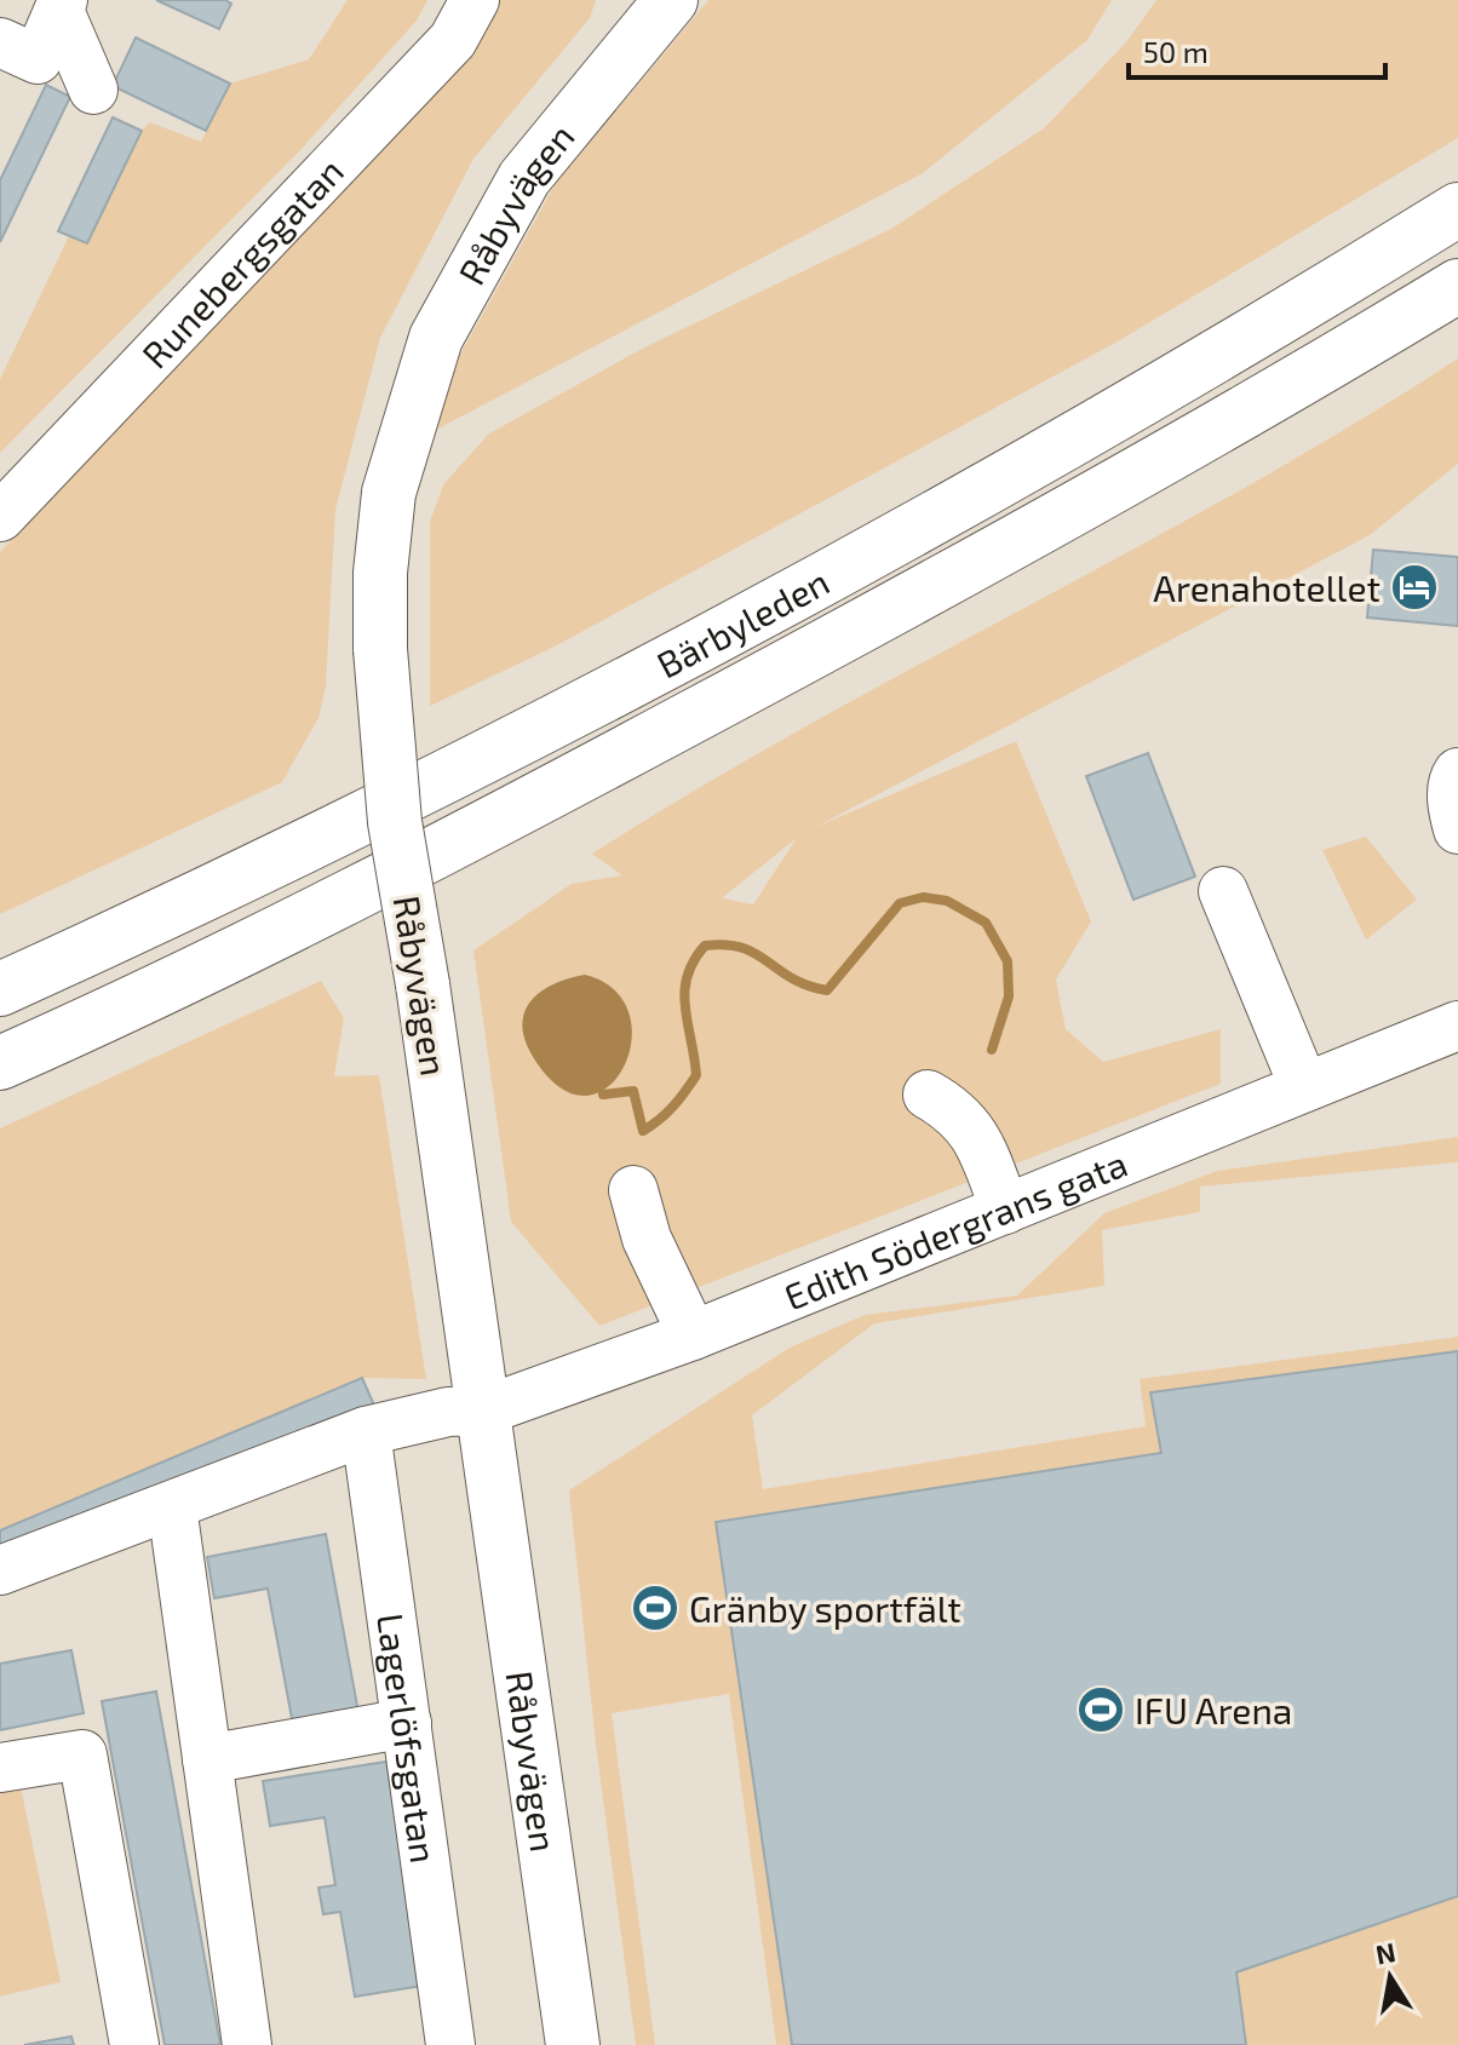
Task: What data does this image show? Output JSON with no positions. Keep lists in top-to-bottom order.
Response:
{
  "streets": {
    "main road": ["Råbyvägen", "Bärbyleden"],
    "street": ["Runebergsgatan", "Edith Södergrans gata", "Lagerlöfsgatan"]
  },
  "crossings": [
    ["Råbyvägen", "Edith Södergrans gata"]
  ],
  "places": {
    "hotel": ["Arenahotellet"],
    "sports": ["Gränby sportfält", "IFU Arena"]
  },
  "scale_bar": "50 m",
  "north": "top"
}
